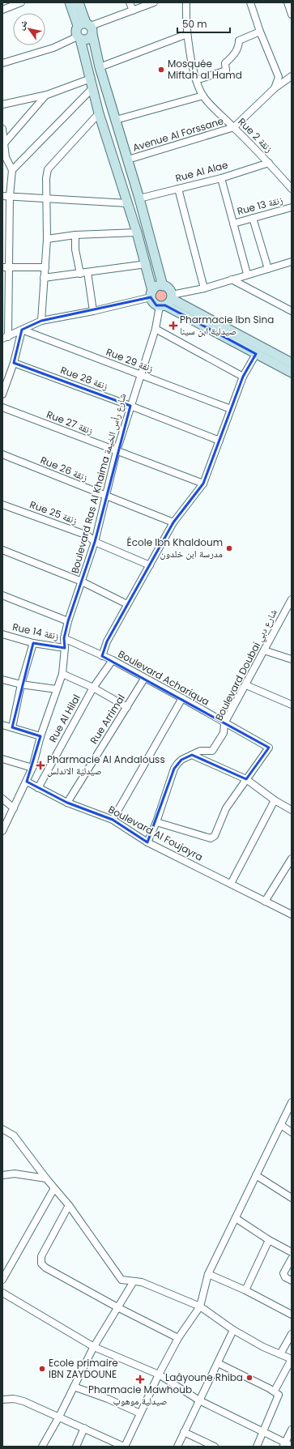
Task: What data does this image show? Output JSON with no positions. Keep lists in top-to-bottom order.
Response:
{
  "streets": {
    "street": [
      "Avenue Al Forssane",
      "Rue 2 زنقة",
      "Rue Al Alae",
      "Rue 13 زنقة",
      "Rue 29 زنقة",
      "Rue 28 زنقة",
      "Rue 27 زنقة",
      "Rue 26 زنقة",
      "Boulevard Ras Al Khaima شارع رأس الخيمة",
      "Rue 25 زنقة",
      "Rue 14 زنقة",
      "Boulevard Doubai شارع دبي",
      "Boulevard Achariqua",
      "Rue Al Hilal",
      "Rue Arrimal",
      "Boulevard Al Foujayra"
    ]
  },
  "crossings": [
    ["Avenue Al Forssane", "Rue 2 زنقة"],
    ["Rue 2 زنقة", "Rue Al Alae"],
    ["Rue 29 زنقة", "Boulevard Ras Al Khaima شارع رأس الخيمة"],
    ["Rue 28 زنقة", "Boulevard Ras Al Khaima شارع رأس الخيمة"],
    ["Rue 27 زنقة", "Boulevard Ras Al Khaima شارع رأس الخيمة"],
    ["Rue 26 زنقة", "Boulevard Ras Al Khaima شارع رأس الخيمة"],
    ["Boulevard Ras Al Khaima شارع رأس الخيمة", "Rue 25 زنقة"],
    ["Boulevard Ras Al Khaima شارع رأس الخيمة", "Rue 14 زنقة"],
    ["Boulevard Ras Al Khaima شارع رأس الخيمة", "Boulevard Achariqua"],
    ["Boulevard Ras Al Khaima شارع رأس الخيمة", "Boulevard Al Foujayra"],
    ["Boulevard Doubai شارع دبي", "Boulevard Achariqua"],
    ["Boulevard Doubai شارع دبي", "Boulevard Al Foujayra"],
    ["Boulevard Achariqua", "Rue Al Hilal"],
    ["Boulevard Achariqua", "Rue Arrimal"],
    ["Rue Al Hilal", "Boulevard Al Foujayra"],
    ["Rue Arrimal", "Boulevard Al Foujayra"]
  ],
  "places": {
    "other": [
      "Mosquée Miftah al Hamd",
      "École Ibn Khaldoum مدرسة ابن خلدون",
      "Ecole primaire IBN ZAYDOUNE",
      "Laâyoune Rhiba"
    ],
    "health": ["Pharmacie Ibn Sina صيدلية ابن سينا", "Pharmacie Al Andalouss صيدلية الاندلس", "Pharmacie Mawhoub صيدلية موهوب"]
  },
  "scale_bar": "50 m",
  "north": "top left"
}
